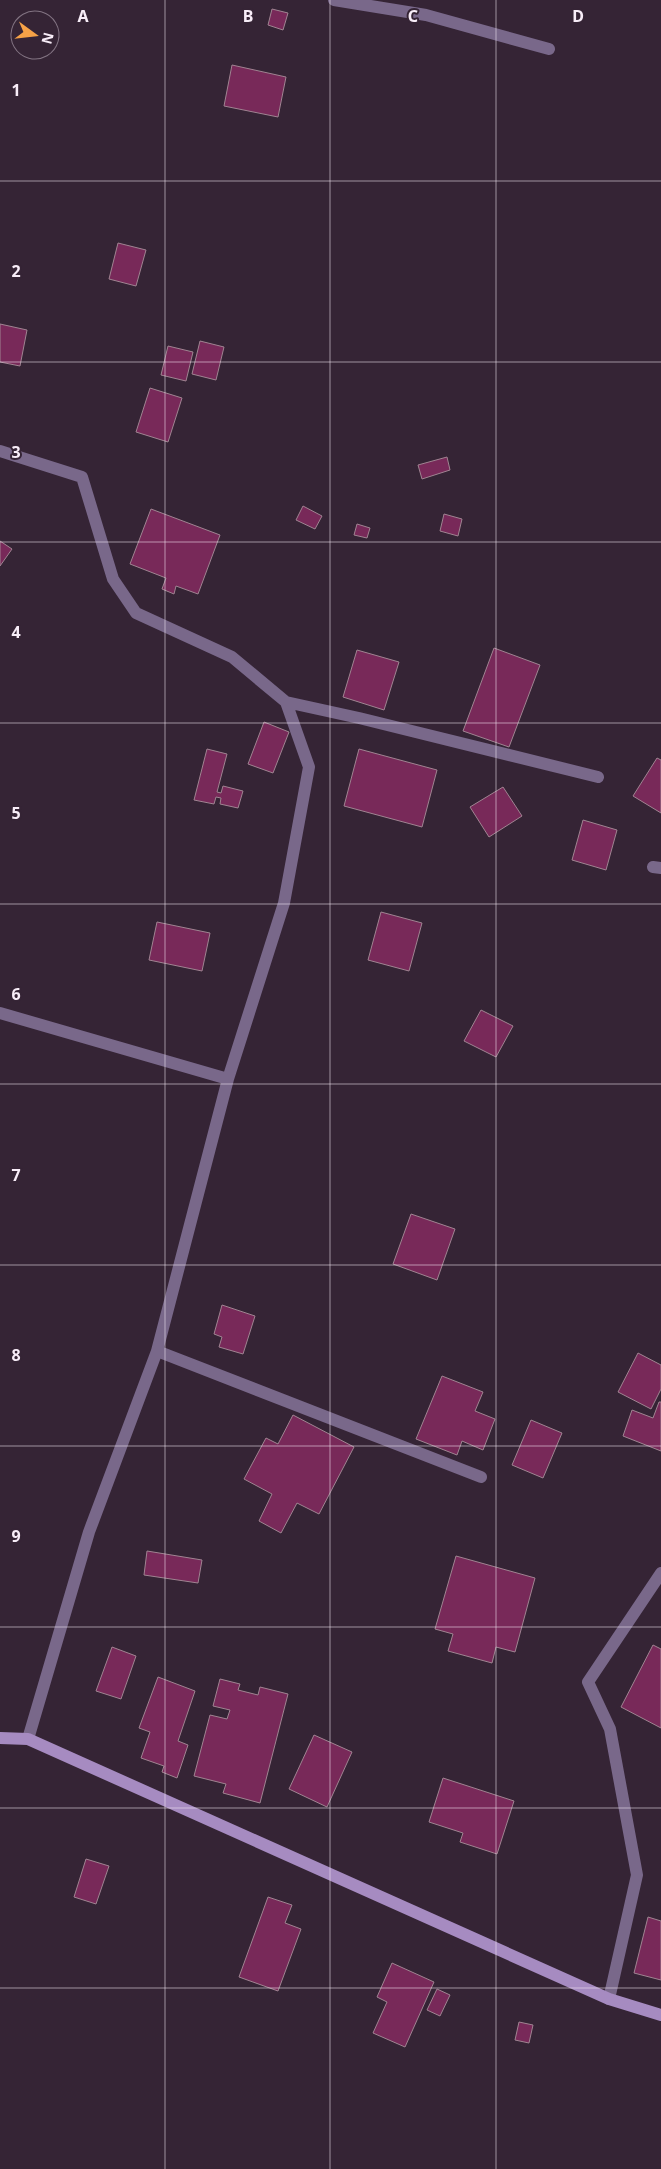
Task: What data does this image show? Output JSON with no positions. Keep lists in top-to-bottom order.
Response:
{
  "north": "right",
  "grid": {
    "columns": [
      "A",
      "B",
      "C",
      "D"
    ],
    "rows": [
      "1",
      "2",
      "3",
      "4",
      "5",
      "6",
      "7",
      "8",
      "9"
    ]
  }
}
